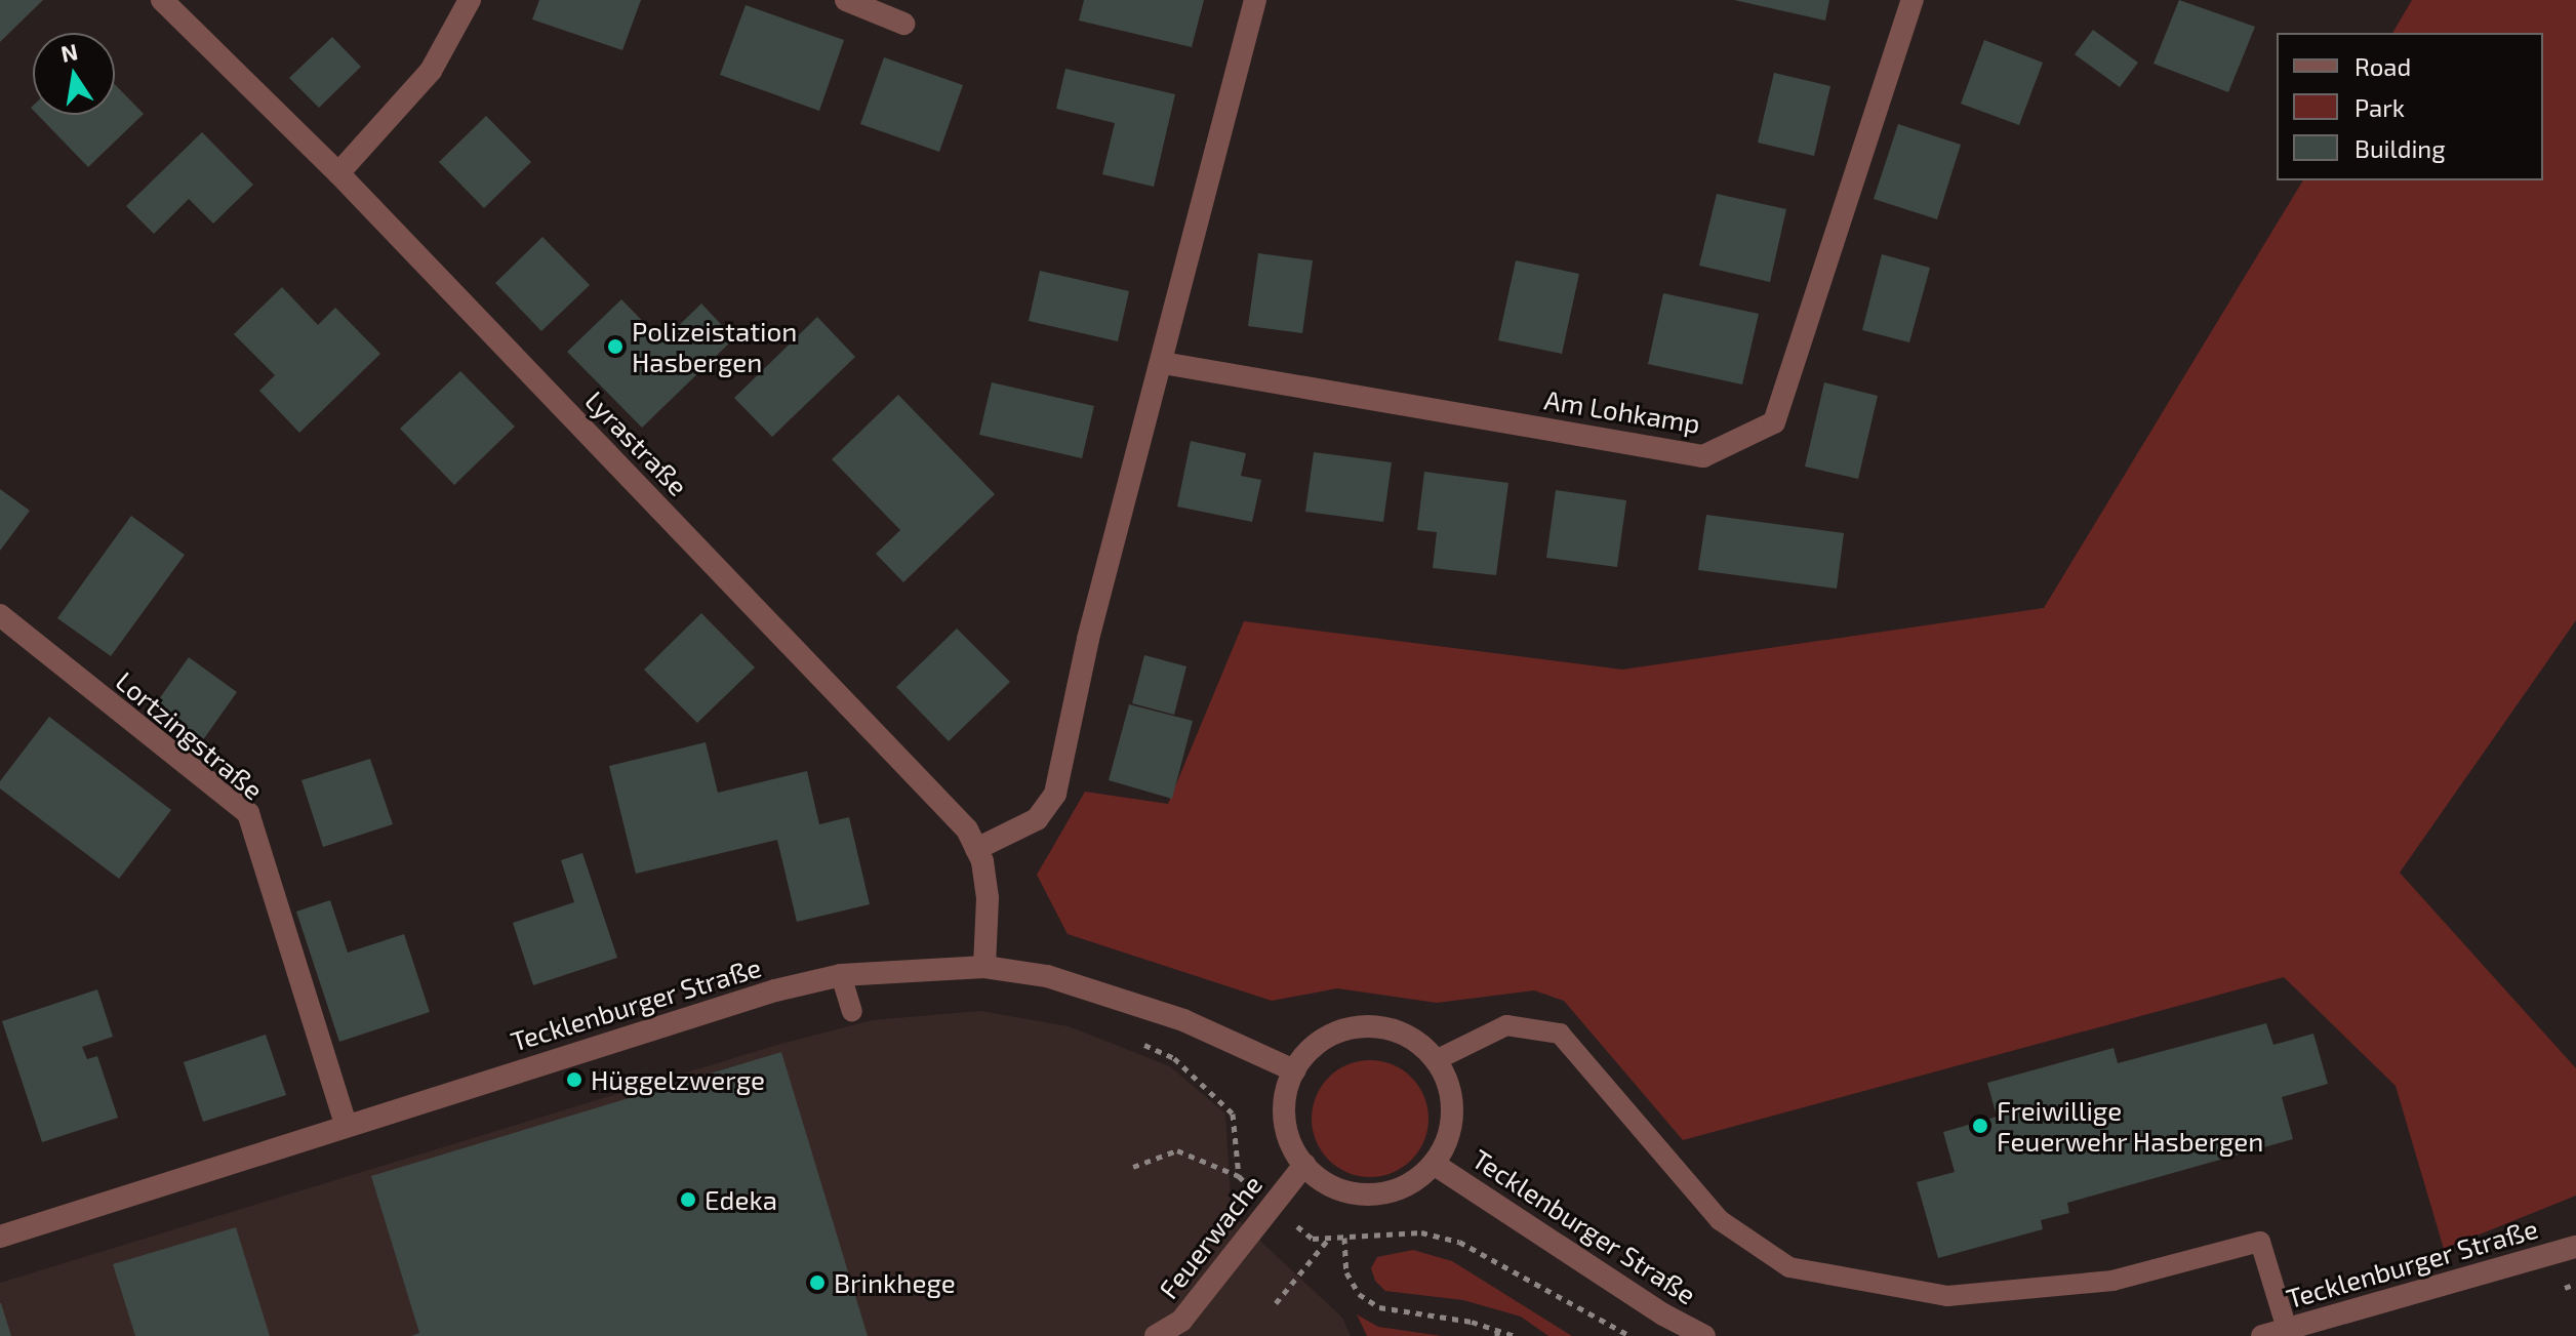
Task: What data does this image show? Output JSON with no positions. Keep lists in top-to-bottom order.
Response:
{
  "streets": {
    "street": [
      "Am Lohkamp",
      "Lyrastraße",
      "Lortzingstraße",
      "Tecklenburger Straße",
      "Feuerwache"
    ]
  },
  "crossings": [
    ["Lyrastraße", "Tecklenburger Straße"],
    ["Lortzingstraße", "Tecklenburger Straße"],
    ["Tecklenburger Straße", "Feuerwache"]
  ],
  "places": [
    "Polizeistation Hasbergen",
    "Hüggelzwerge",
    "Freiwillige Feuerwehr Hasbergen",
    "Edeka",
    "Brinkhege"
  ],
  "legend": ["Road", "Park", "Building"],
  "north": "top"
}
